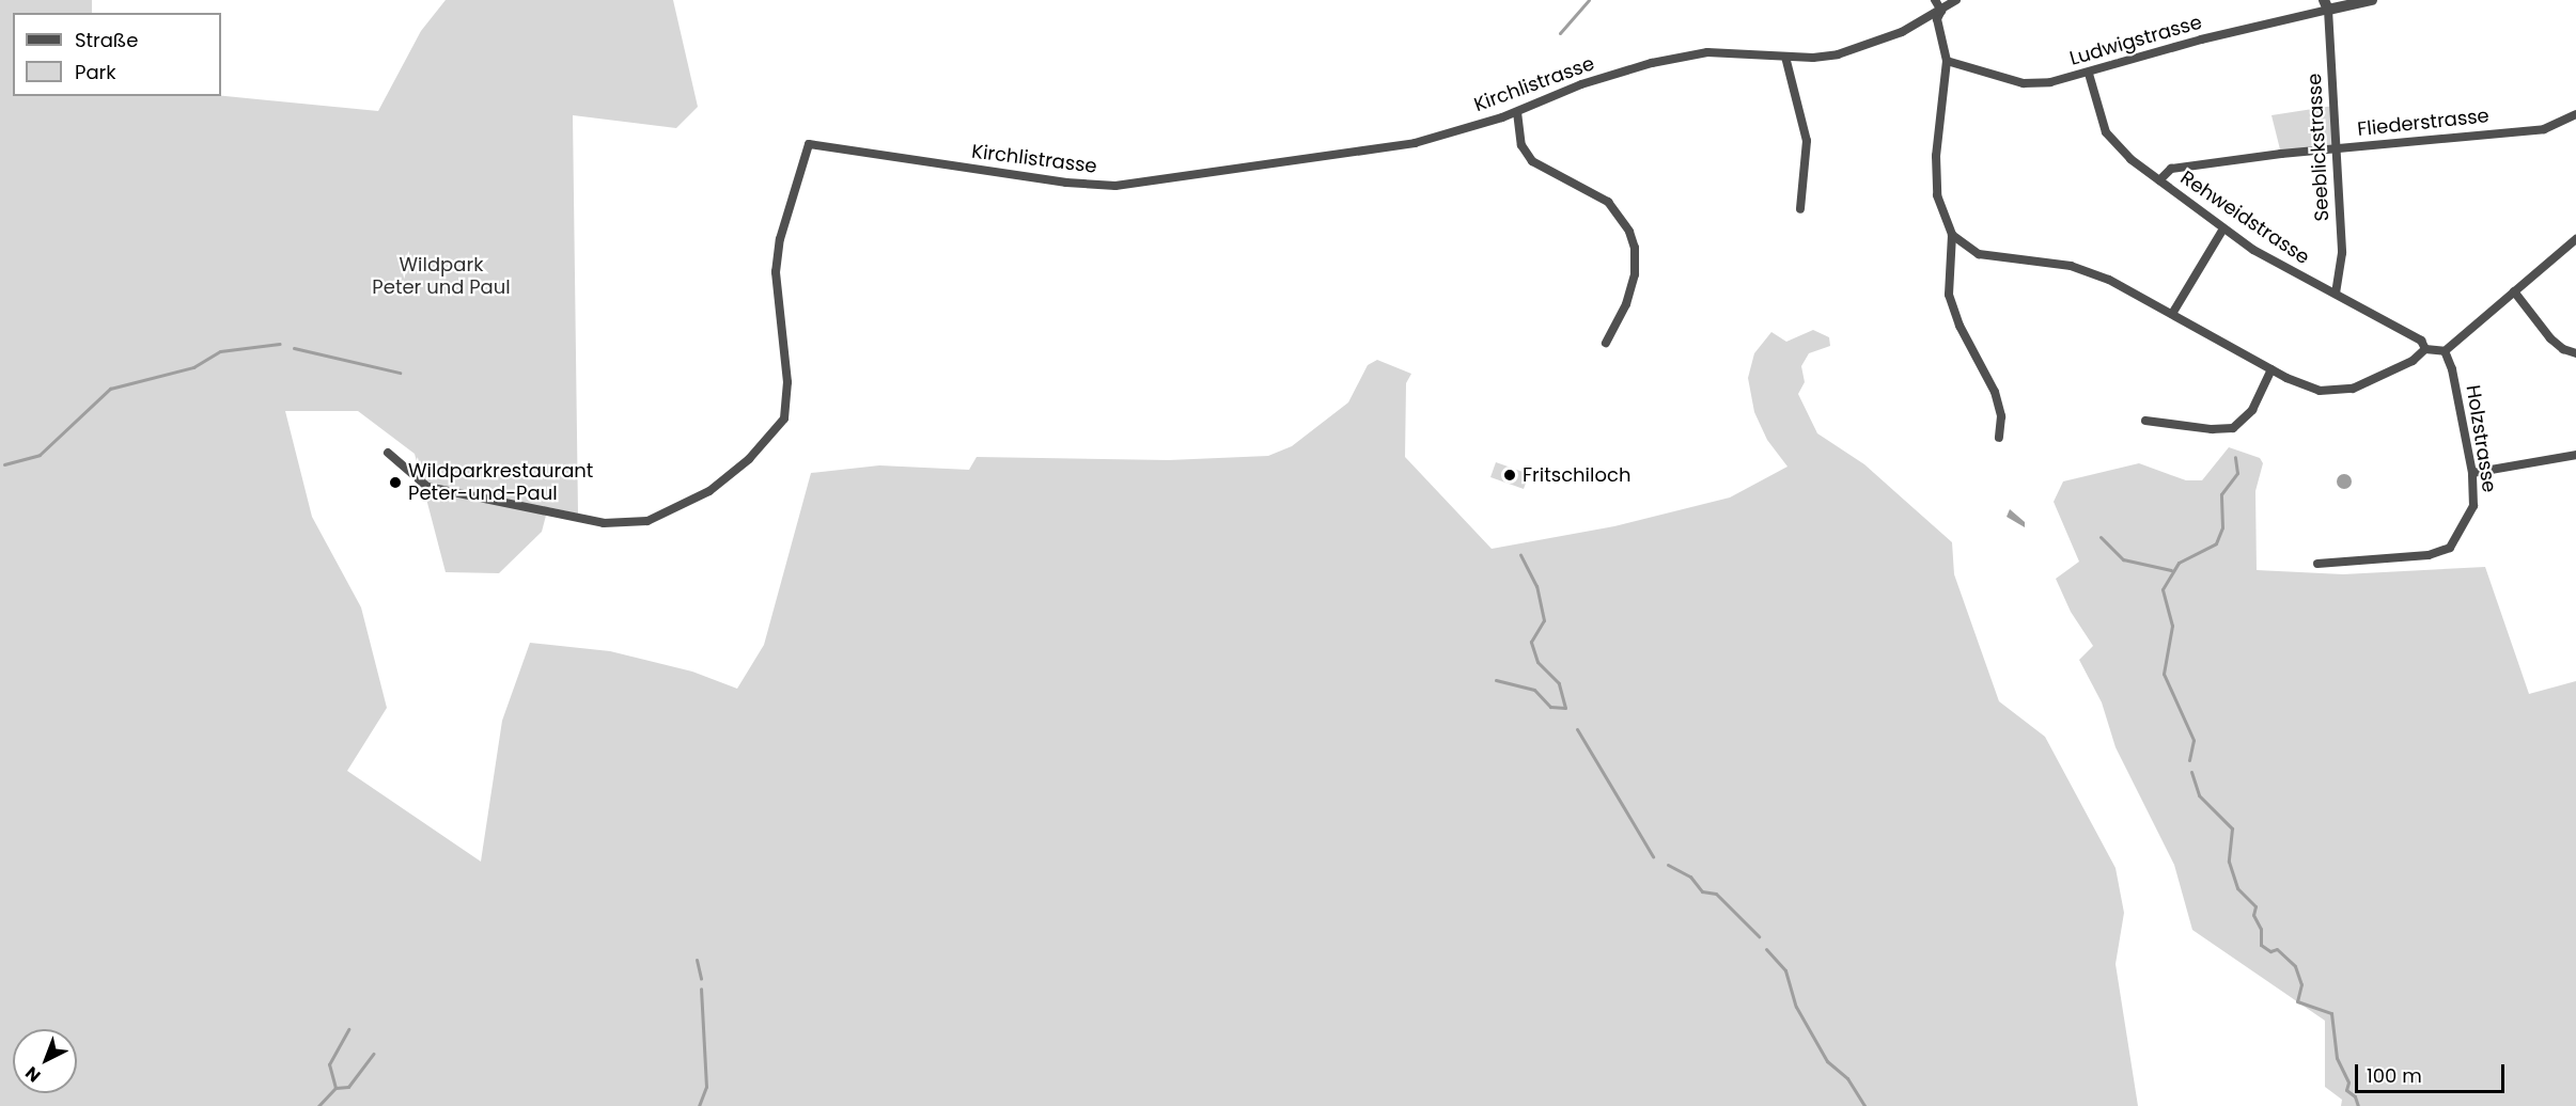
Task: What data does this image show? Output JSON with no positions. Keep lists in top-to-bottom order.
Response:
{
  "streets": {
    "street": [
      "Ludwigstrasse",
      "Kirchlistrasse",
      "Fliederstrasse",
      "Seeblickstrasse",
      "Rehweidstrasse",
      "Holzstrasse"
    ]
  },
  "crossings": [
    ["Ludwigstrasse", "Seeblickstrasse"],
    ["Ludwigstrasse", "Rehweidstrasse"],
    ["Fliederstrasse", "Seeblickstrasse"],
    ["Fliederstrasse", "Rehweidstrasse"],
    ["Seeblickstrasse", "Rehweidstrasse"]
  ],
  "parks": ["Wildpark Peter und Paul"],
  "places": ["Fritschiloch", "Wildparkrestaurant Peter-und-Paul"],
  "legend": ["Straße", "Park"],
  "scale_bar": "100 m",
  "north": "bottom left"
}
